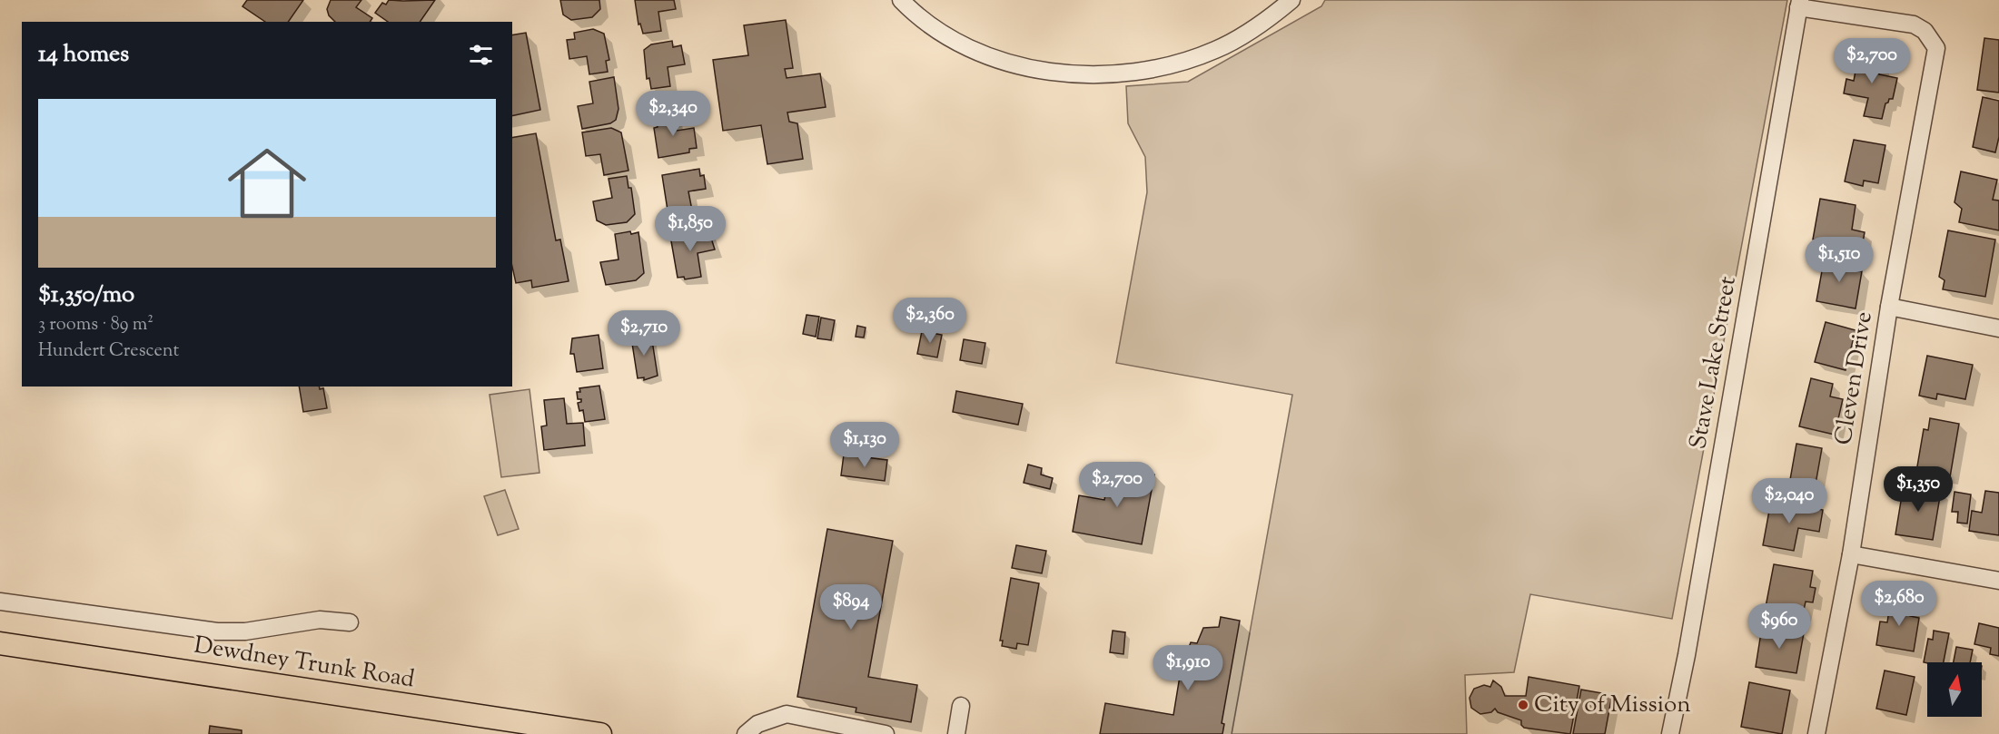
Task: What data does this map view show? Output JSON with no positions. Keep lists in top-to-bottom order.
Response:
{
  "streets": {
    "main road": ["Dewdney Trunk Road"],
    "street": ["Stave Lake Street", "Cleven Drive"]
  },
  "crossings": [
    ["Stave Lake Street", "Cleven Drive"]
  ],
  "places": ["City of Mission"],
  "north": "top",
  "page": {
    "heading": "14 homes",
    "price": [
      "$2,700",
      "$2,340",
      "$1,850",
      "$1,510",
      "$2,360",
      "$2,710",
      "$1,130",
      "$2,700",
      "$1,350",
      "$2,040",
      "$2,680",
      "$894",
      "$960",
      "$1,910"
    ],
    "list": [
      {
        "name": "$1,350/mo",
        "note": "3 rooms · 89 m² · Hundert Crescent"
      }
    ]
  }
}
